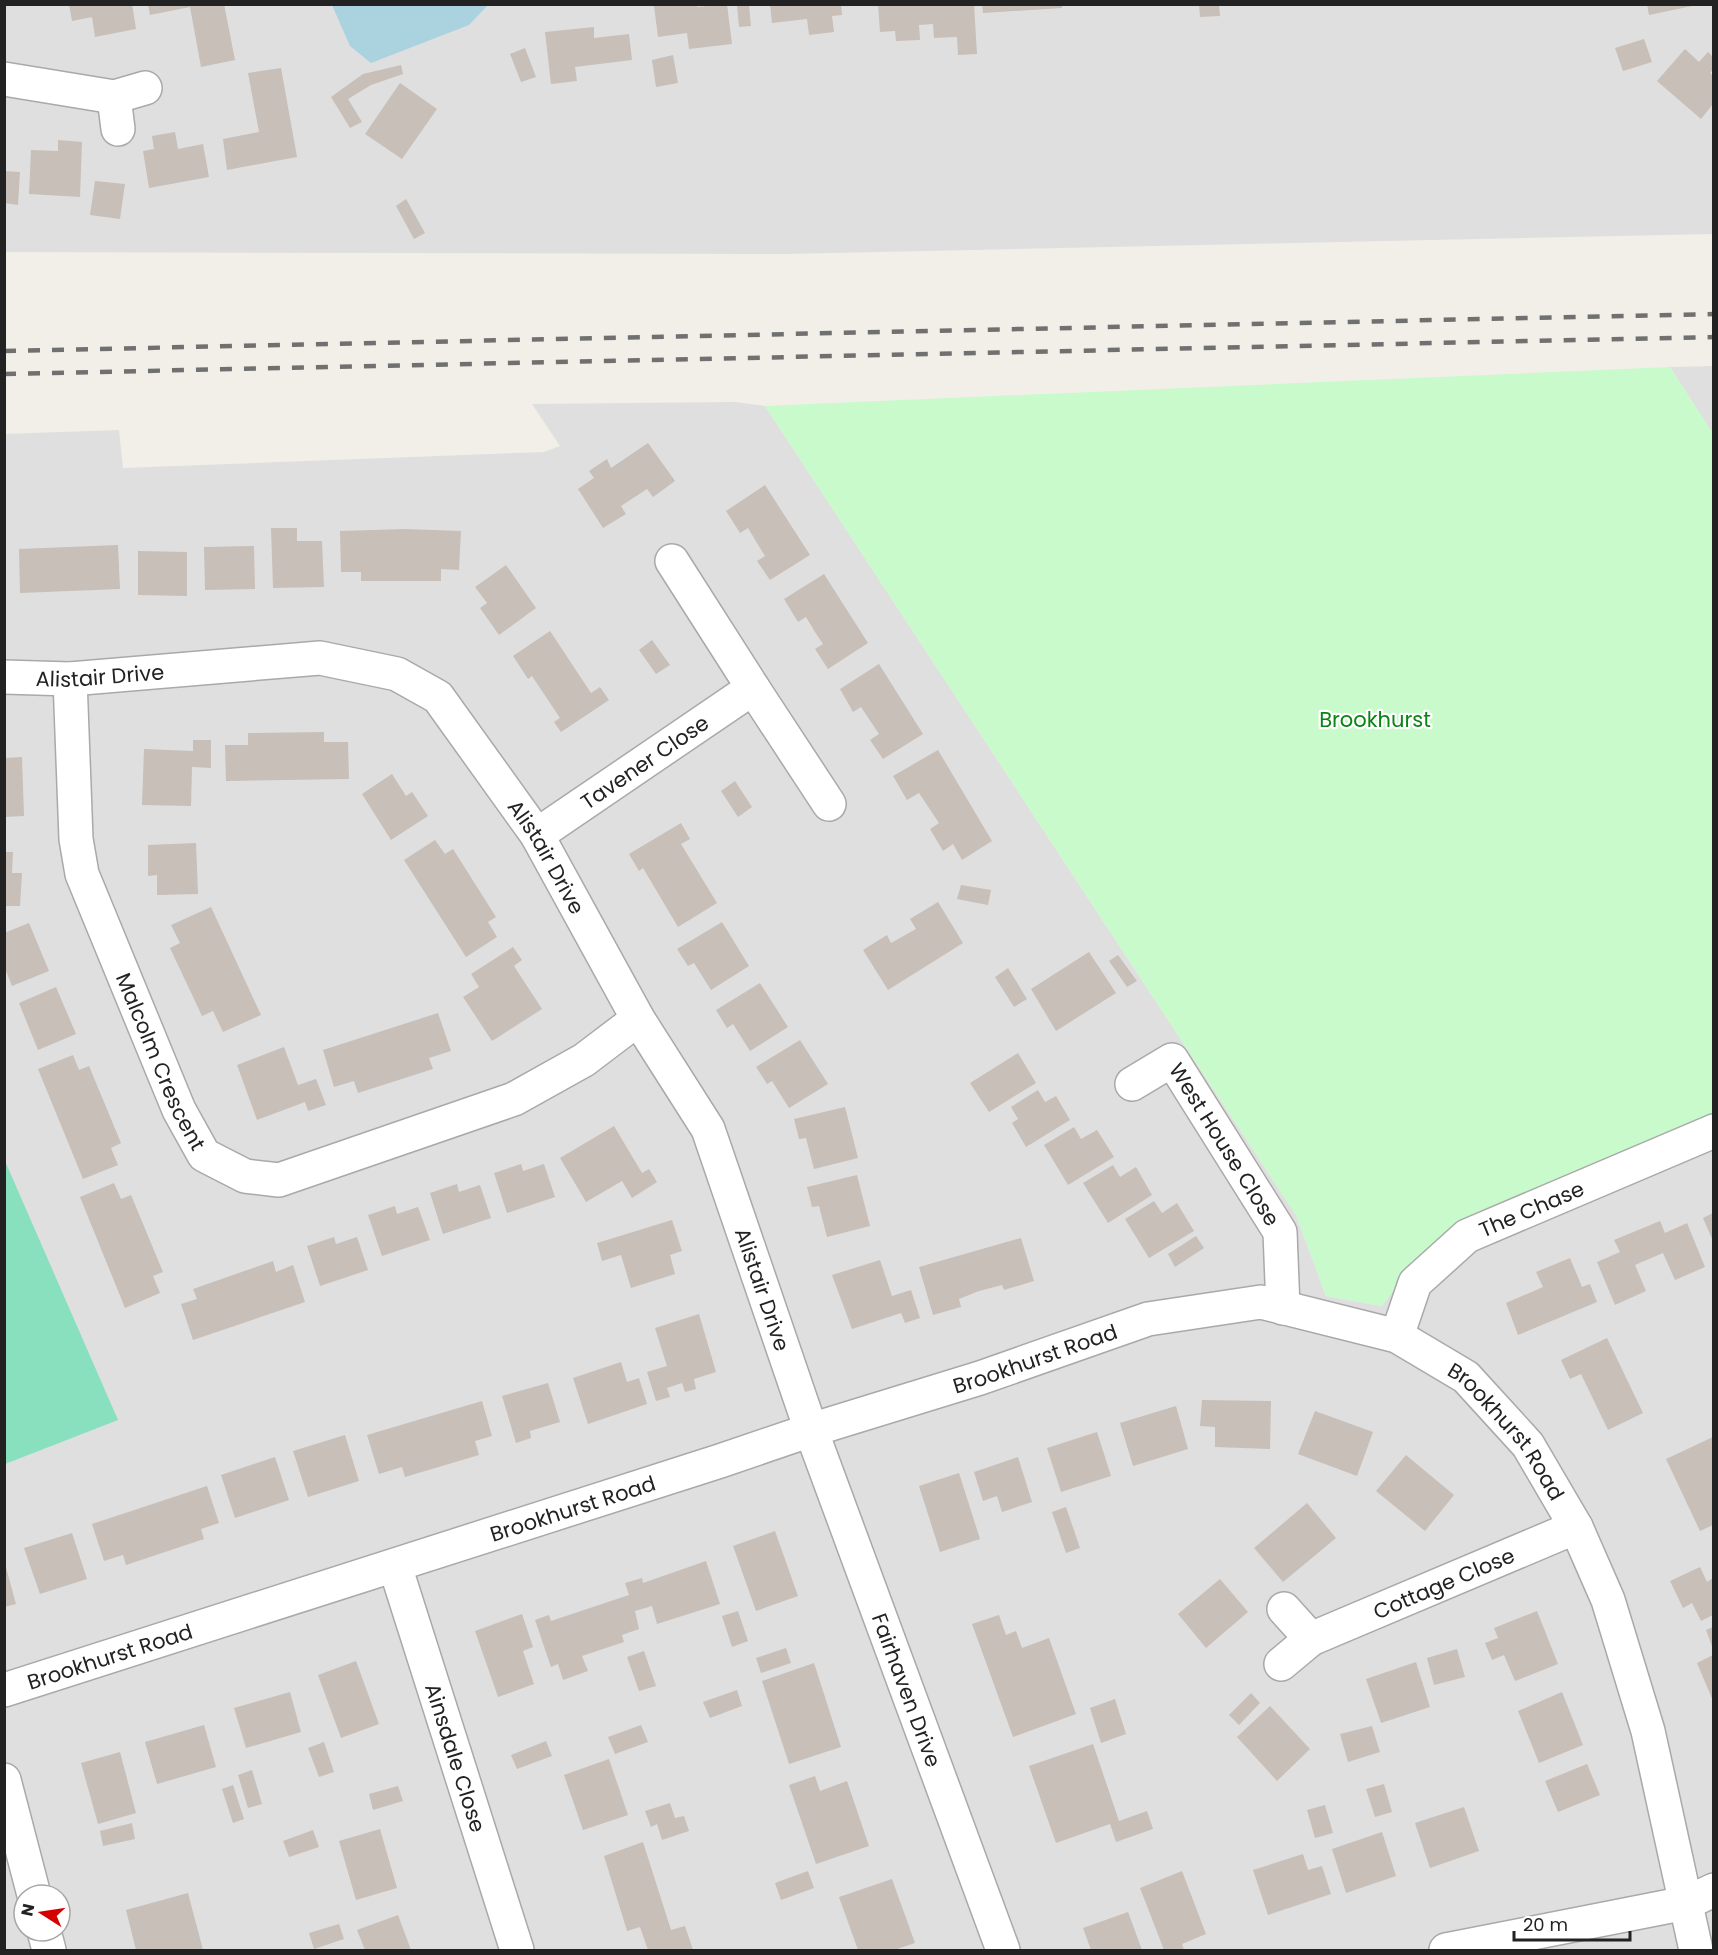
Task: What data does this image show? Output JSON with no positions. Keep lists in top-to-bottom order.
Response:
{
  "streets": {
    "street": [
      "Alistair Drive",
      "Tavener Close",
      "Malcolm Crescent",
      "West House Close",
      "The Chase",
      "Brookhurst Road",
      "Cottage Close",
      "Fairhaven Drive",
      "Ainsdale Close"
    ]
  },
  "crossings": [
    ["Alistair Drive", "Tavener Close"],
    ["Alistair Drive", "Malcolm Crescent"],
    ["Alistair Drive", "Brookhurst Road"],
    ["Alistair Drive", "Fairhaven Drive"],
    ["West House Close", "Brookhurst Road"],
    ["The Chase", "Brookhurst Road"],
    ["Brookhurst Road", "Cottage Close"],
    ["Brookhurst Road", "Fairhaven Drive"],
    ["Brookhurst Road", "Ainsdale Close"]
  ],
  "parks": ["Brookhurst"],
  "scale_bar": "20 m",
  "north": "left"
}
